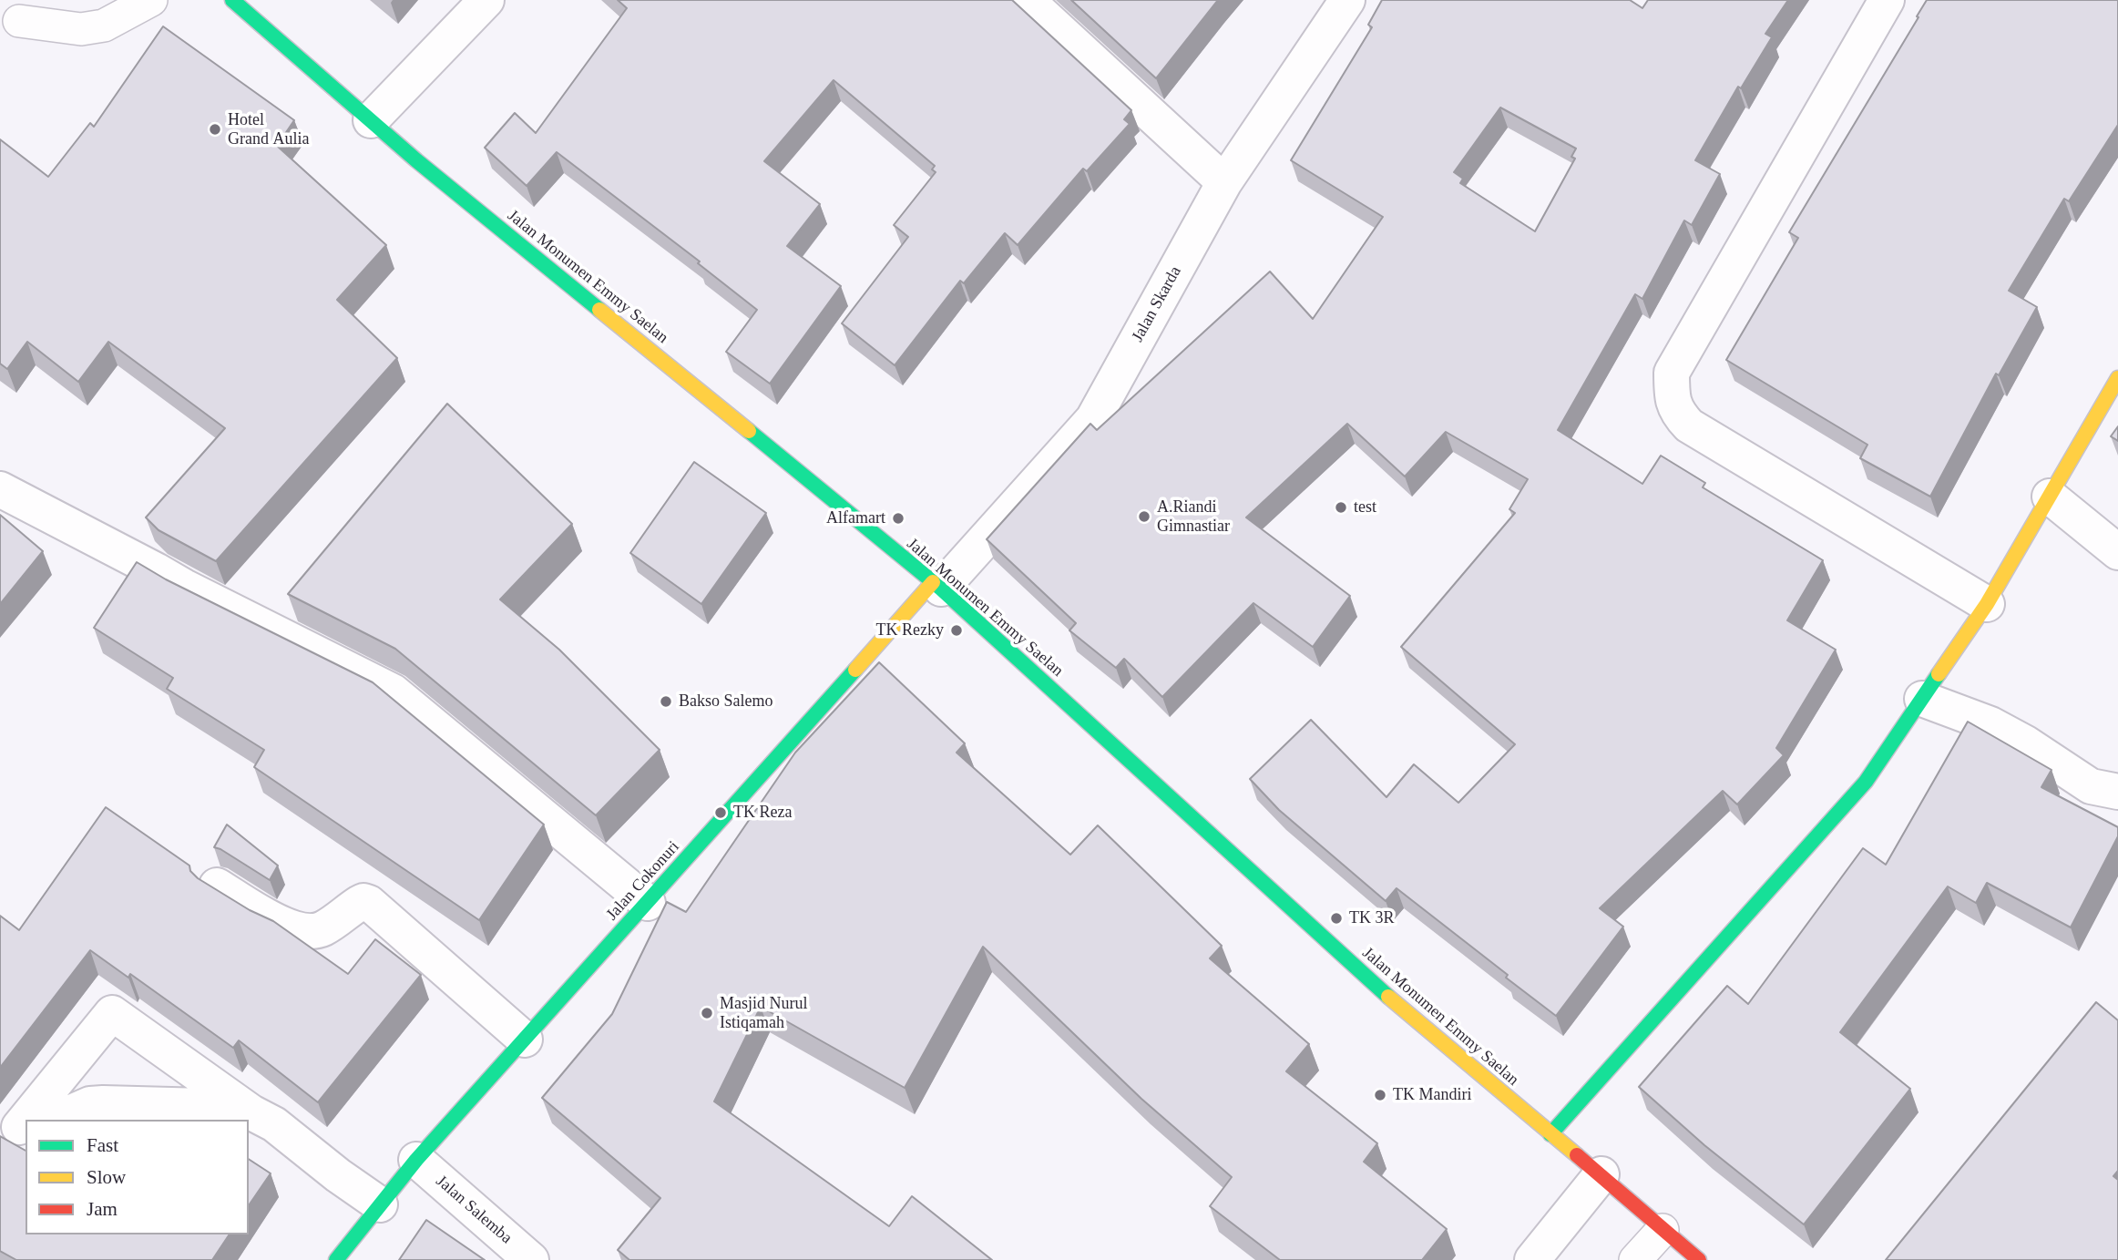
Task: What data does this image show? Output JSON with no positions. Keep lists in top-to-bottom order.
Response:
{
  "streets": {
    "street": [
      "Jalan Monumen Emmy Saelan",
      "Jalan Skarda",
      "Jalan Cokonuri",
      "Jalan Salemba"
    ]
  },
  "crossings": [
    ["Jalan Monumen Emmy Saelan", "Jalan Skarda"],
    ["Jalan Monumen Emmy Saelan", "Jalan Cokonuri"],
    ["Jalan Skarda", "Jalan Cokonuri"],
    ["Jalan Cokonuri", "Jalan Salemba"]
  ],
  "places": [
    "Hotel Grand Aulia",
    "test",
    "A.Riandi Gimnastiar",
    "Alfamart",
    "TK Rezky",
    "Bakso Salemo",
    "TK Reza",
    "TK 3R",
    "Masjid Nurul Istiqamah",
    "TK Mandiri"
  ],
  "legend": ["Fast", "Slow", "Jam"]
}
